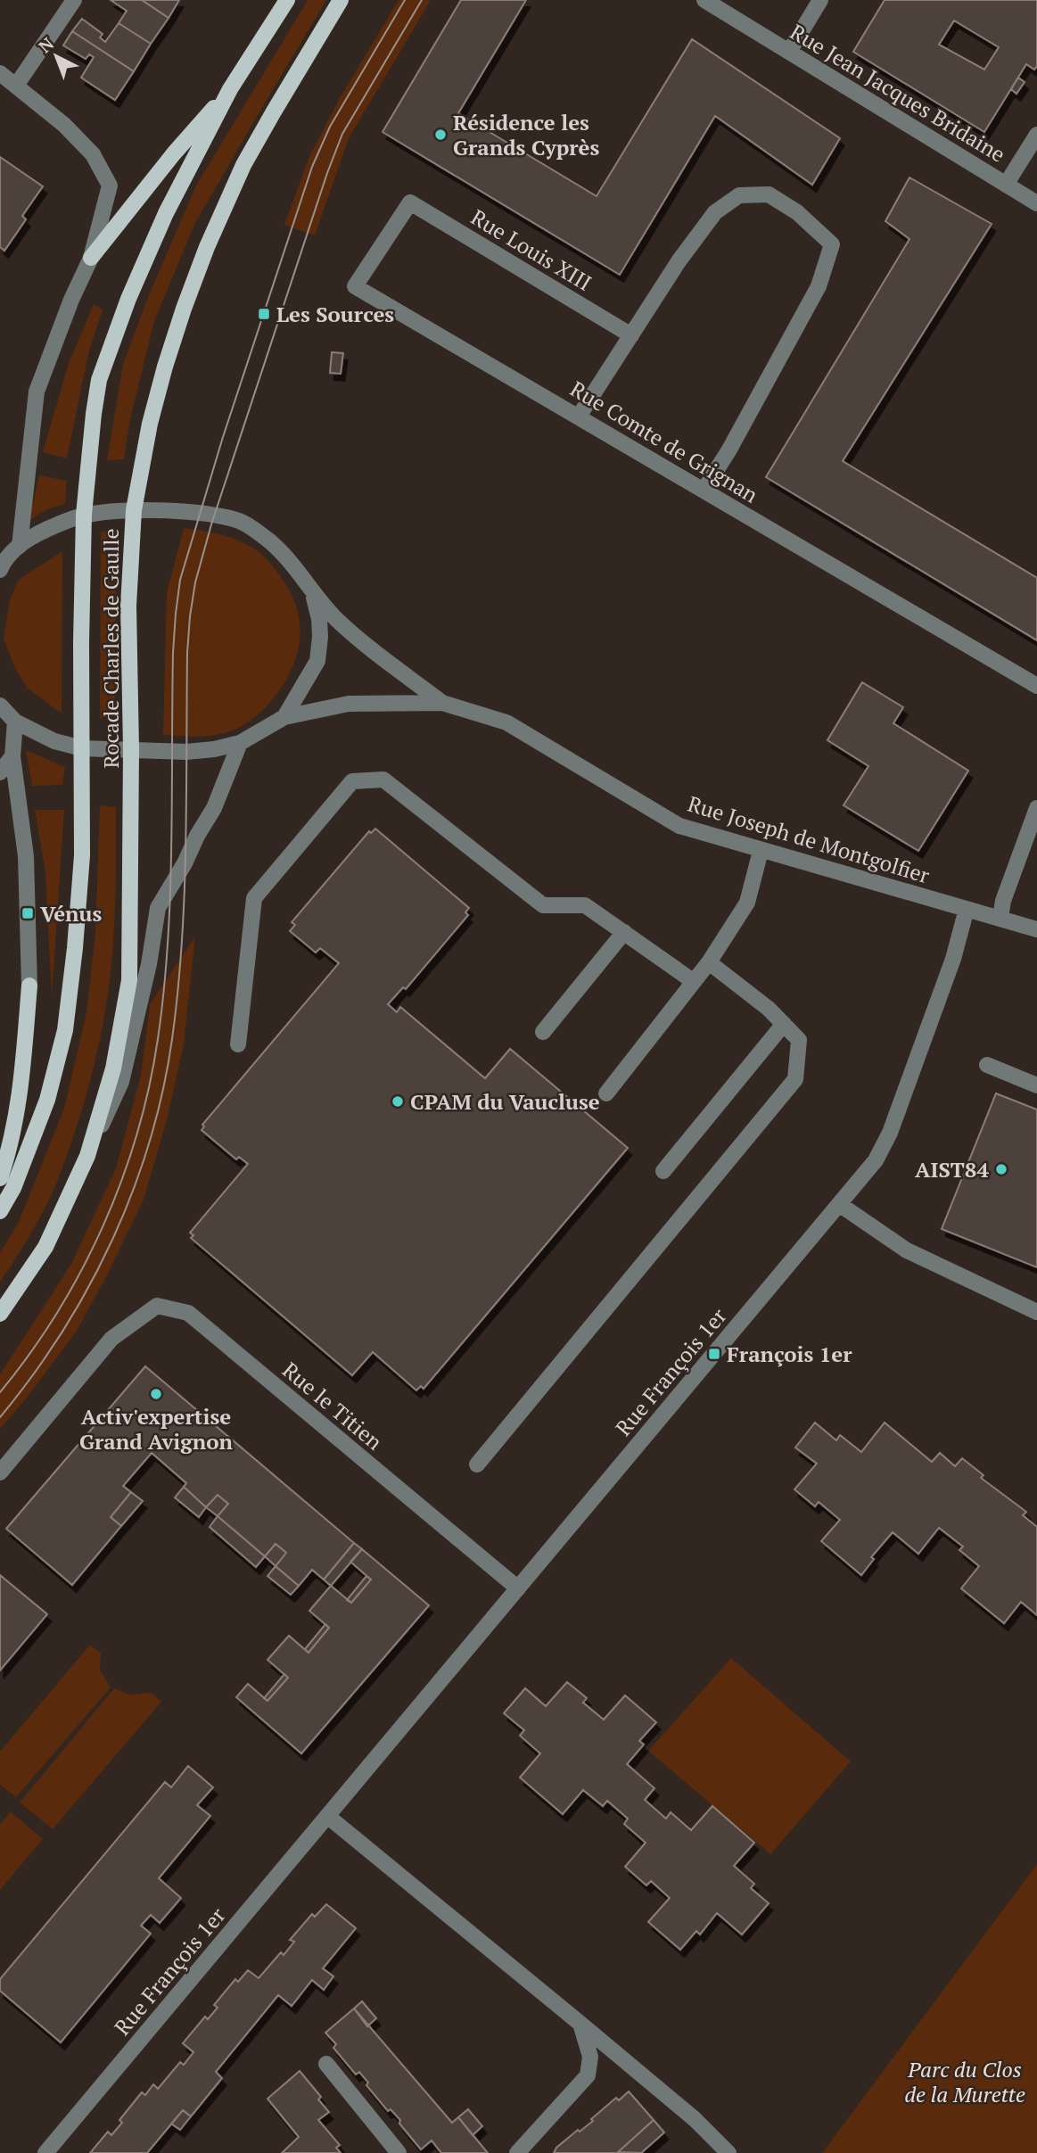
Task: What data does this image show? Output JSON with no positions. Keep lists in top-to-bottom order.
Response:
{
  "streets": {
    "main road": ["Rocade Charles de Gaulle"],
    "street": [
      "Rue Jean Jacques Bridaine",
      "Rue Louis XIII",
      "Rue Comte de Grignan",
      "Rue Joseph de Montgolfier",
      "Rue François 1er",
      "Rue le Titien"
    ]
  },
  "crossings": [
    ["Rue Louis XIII", "Rue Comte de Grignan"],
    ["Rue Joseph de Montgolfier", "Rue François 1er"],
    ["Rue François 1er", "Rue le Titien"]
  ],
  "parks": ["Parc du Clos de la Murette"],
  "places": {
    "other": [
      "Résidence les Grands Cyprès",
      "CPAM du Vaucluse",
      "AIST84",
      "Activ'expertise Grand Avignon"
    ],
    "transit": ["Les Sources", "Vénus", "François 1er"]
  },
  "north": "top left"
}
